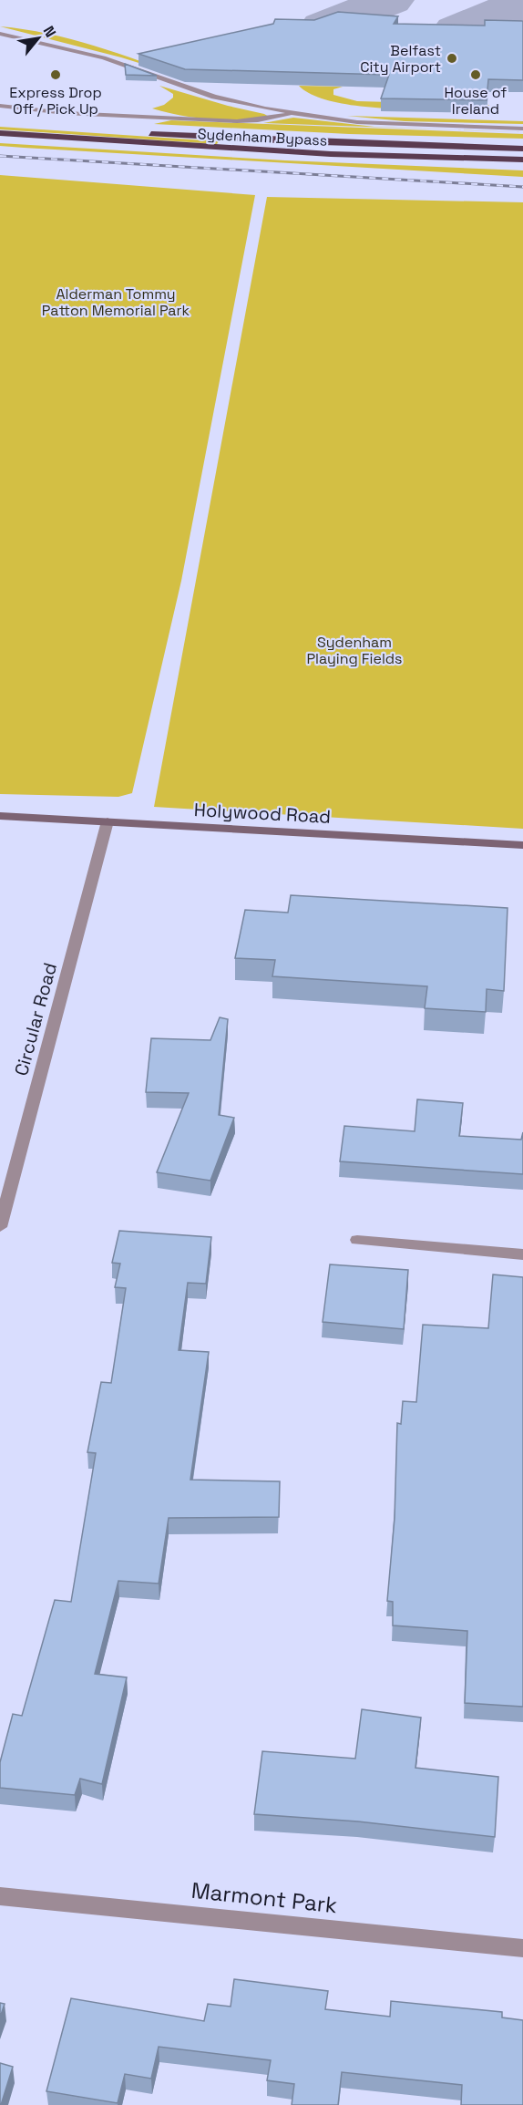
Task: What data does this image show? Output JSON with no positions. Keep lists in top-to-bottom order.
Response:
{
  "streets": {
    "highway": ["Sydenham Bypass"],
    "main road": ["Holywood Road"],
    "street": ["Circular Road", "Marmont Park"]
  },
  "crossings": [
    ["Holywood Road", "Circular Road"]
  ],
  "parks": ["Alderman Tommy Patton Memorial Park", "Sydenham Playing Fields"],
  "places": ["Belfast City Airport", "Express Drop Off / Pick Up", "House of Ireland"],
  "north": "top right"
}
